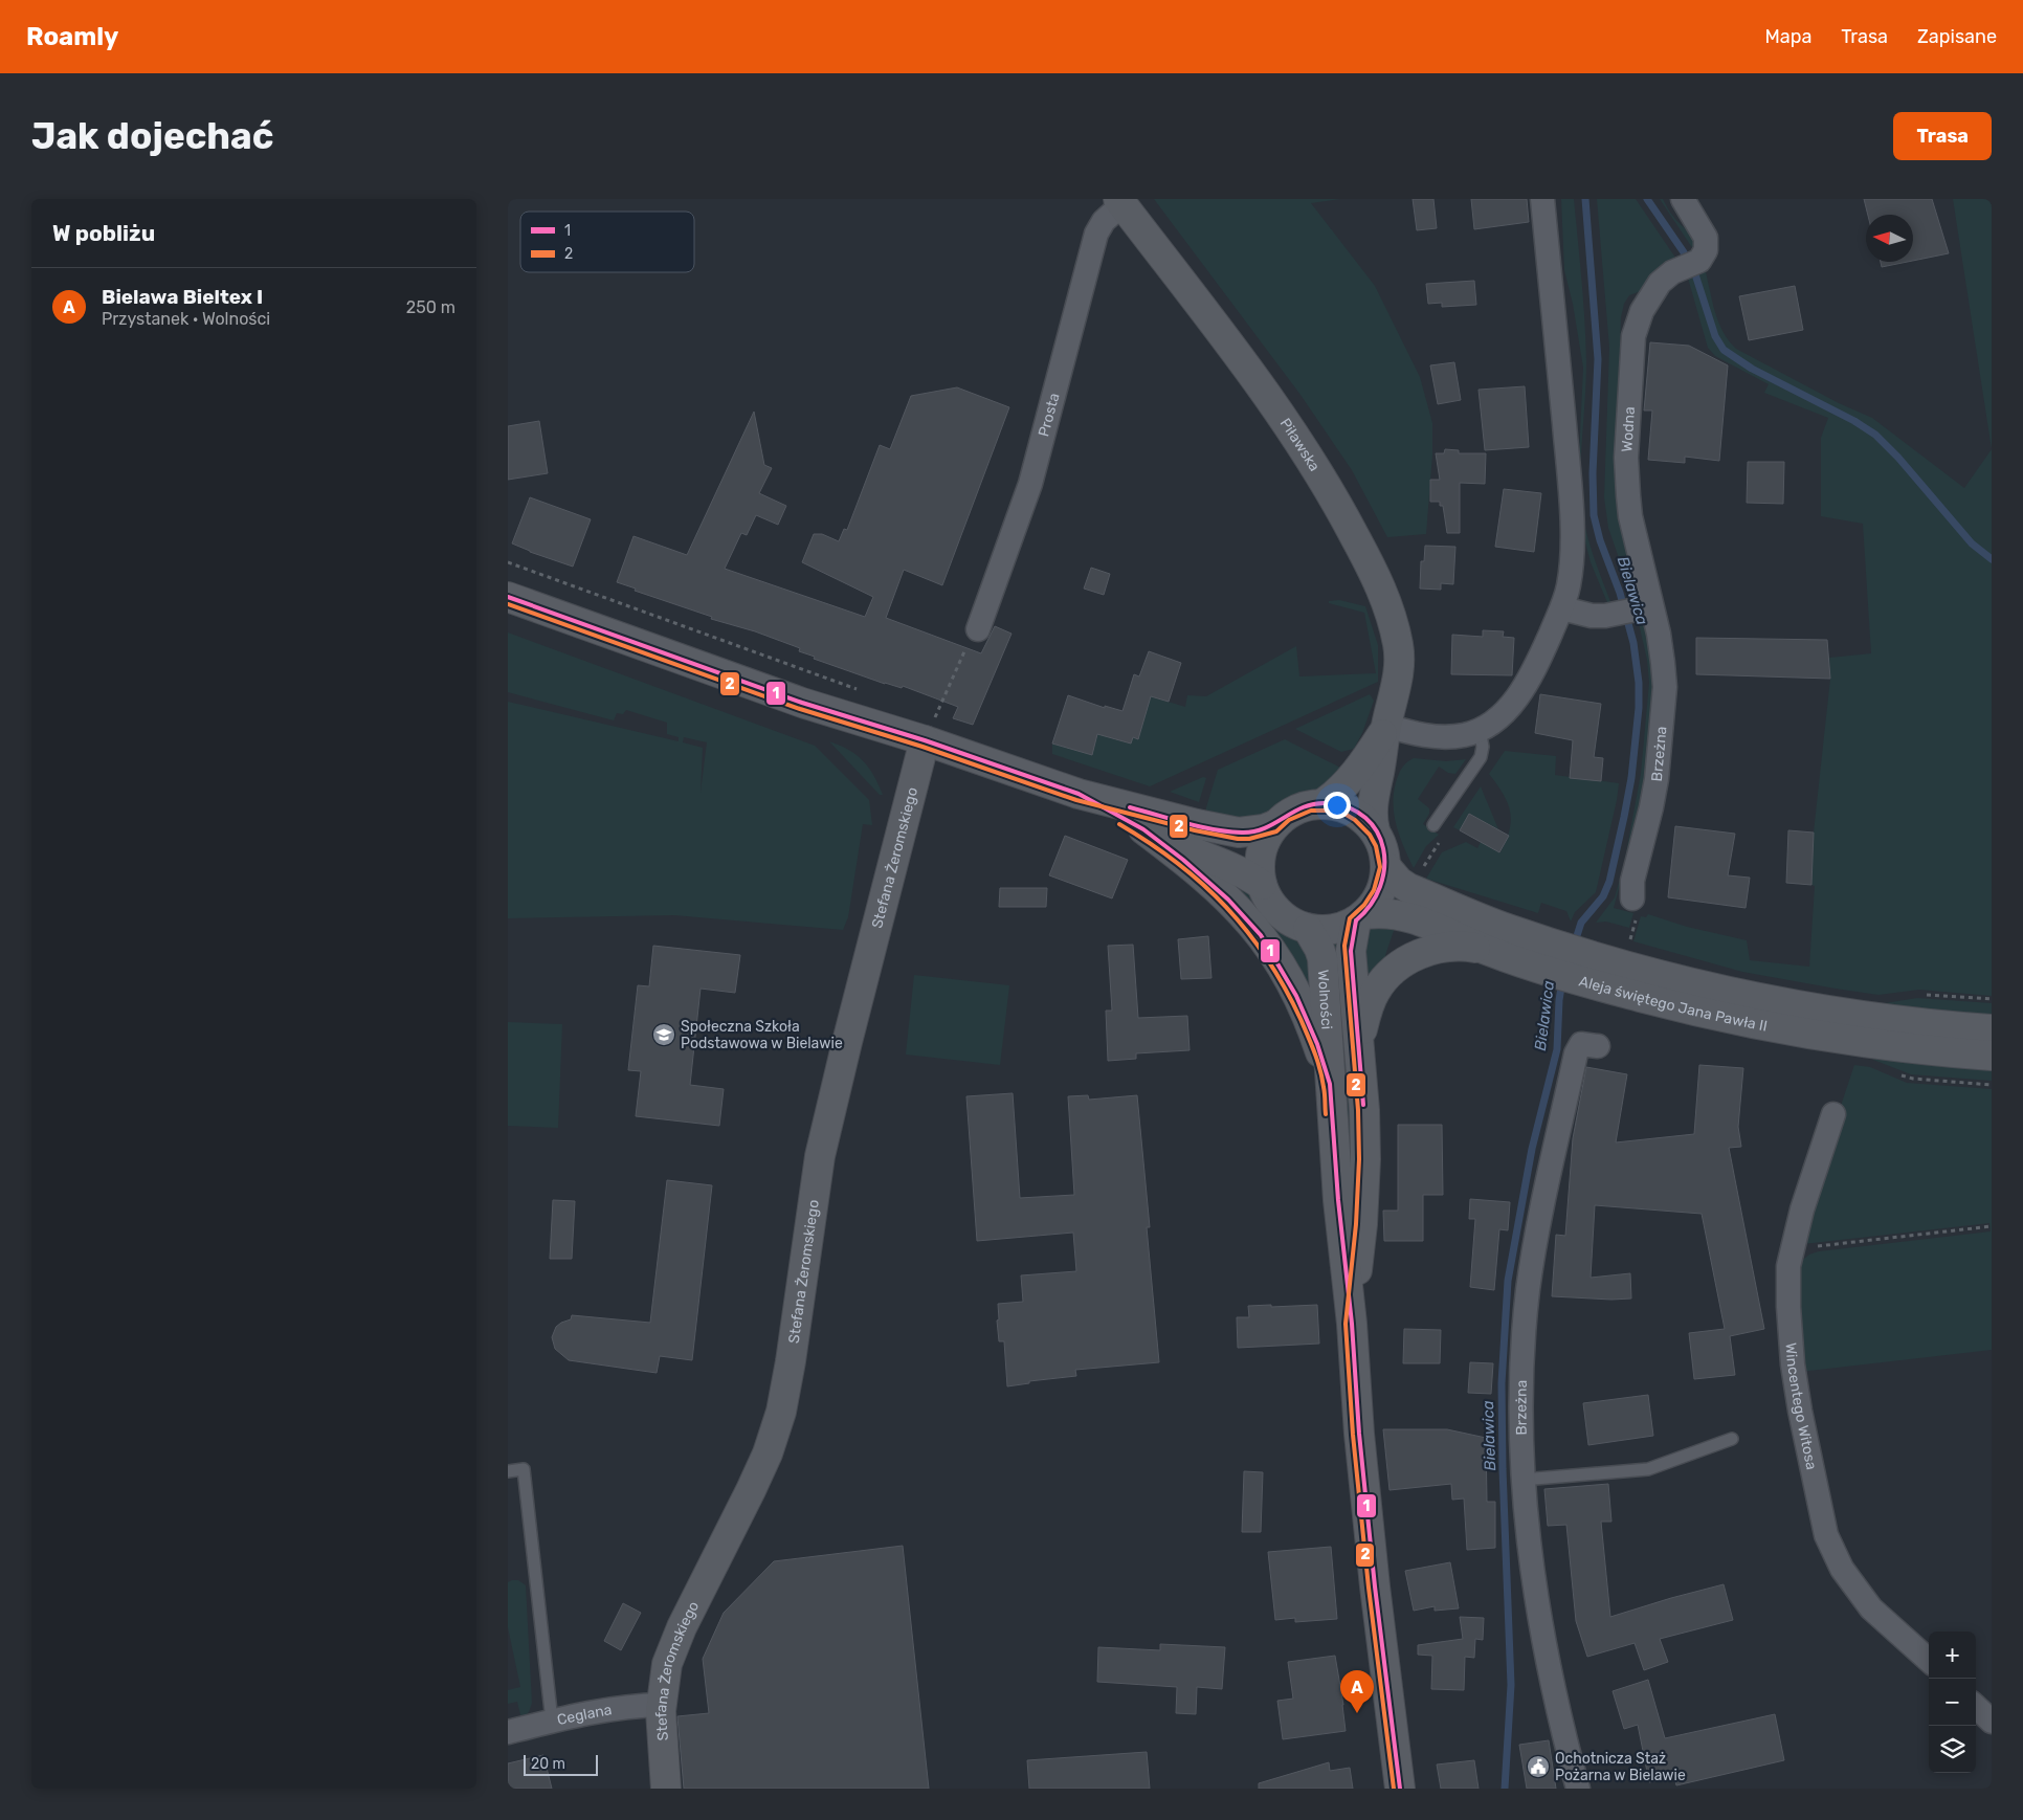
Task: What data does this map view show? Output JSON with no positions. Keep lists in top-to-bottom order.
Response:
{
  "streets": {
    "street": [
      "Prosta",
      "Wodna",
      "Piławska",
      "Brzeżna",
      "Stefana Żeromskiego",
      "Wolności",
      "Aleja świętego Jana Pawła II",
      "Wincentego Witosa",
      "Ceglana"
    ]
  },
  "crossings": [
    ["Prosta", "Piławska"],
    ["Wodna", "Brzeżna"],
    ["Piławska", "Wolności"],
    ["Piławska", "Aleja świętego Jana Pawła II"],
    ["Stefana Żeromskiego", "Ceglana"],
    ["Wolności", "Aleja świętego Jana Pawła II"]
  ],
  "water": ["Bielawica"],
  "places": {
    "school or university": ["Społeczna Szkoła Podstawowa w Bielawie"],
    "public building": ["Ochotnicza Staż Pożarna w Bielawie"]
  },
  "lines": ["transit line 1", "transit line 2"],
  "legend": ["1", "2"],
  "scale_bar": "20 m",
  "north": "left",
  "page": {
    "header": "Roamly",
    "nav": ["Mapa", "Trasa", "Zapisane"],
    "buttons": "Trasa",
    "title": "Jak dojechać",
    "heading": "W pobliżu",
    "list": [
      {
        "mark": "A",
        "name": "Bielawa Bieltex I",
        "note": "Przystanek · Wolności",
        "value": "250 m"
      }
    ],
    "map_buttons": ["+", "−"],
    "pins": "A",
    "scale": "20 m"
  }
}
